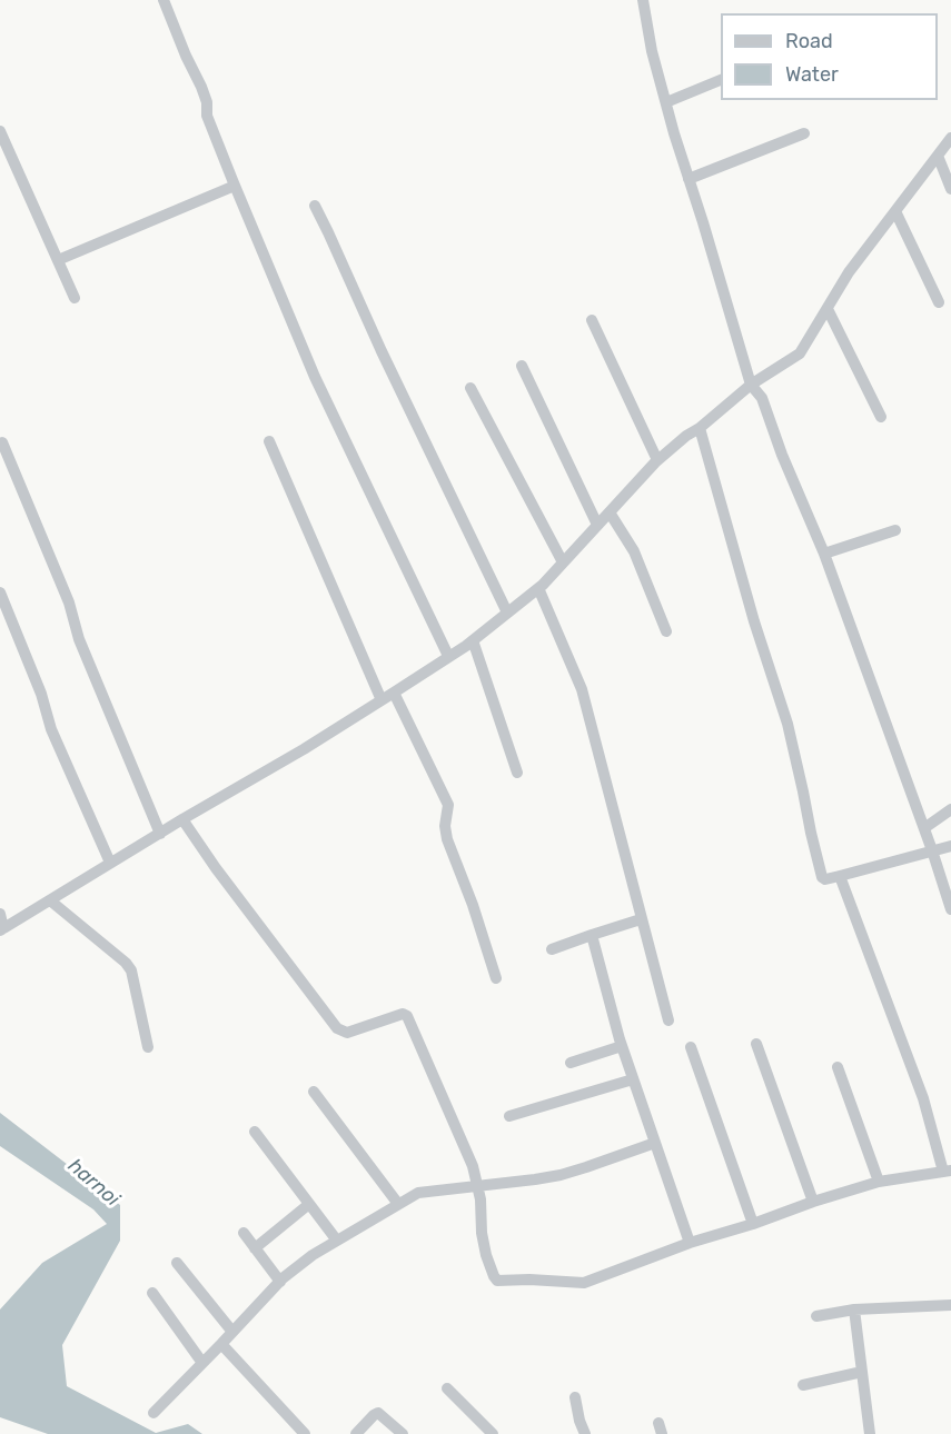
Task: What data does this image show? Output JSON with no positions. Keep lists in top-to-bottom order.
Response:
{
  "water": ["harnoi"],
  "legend": ["Road", "Water"]
}
